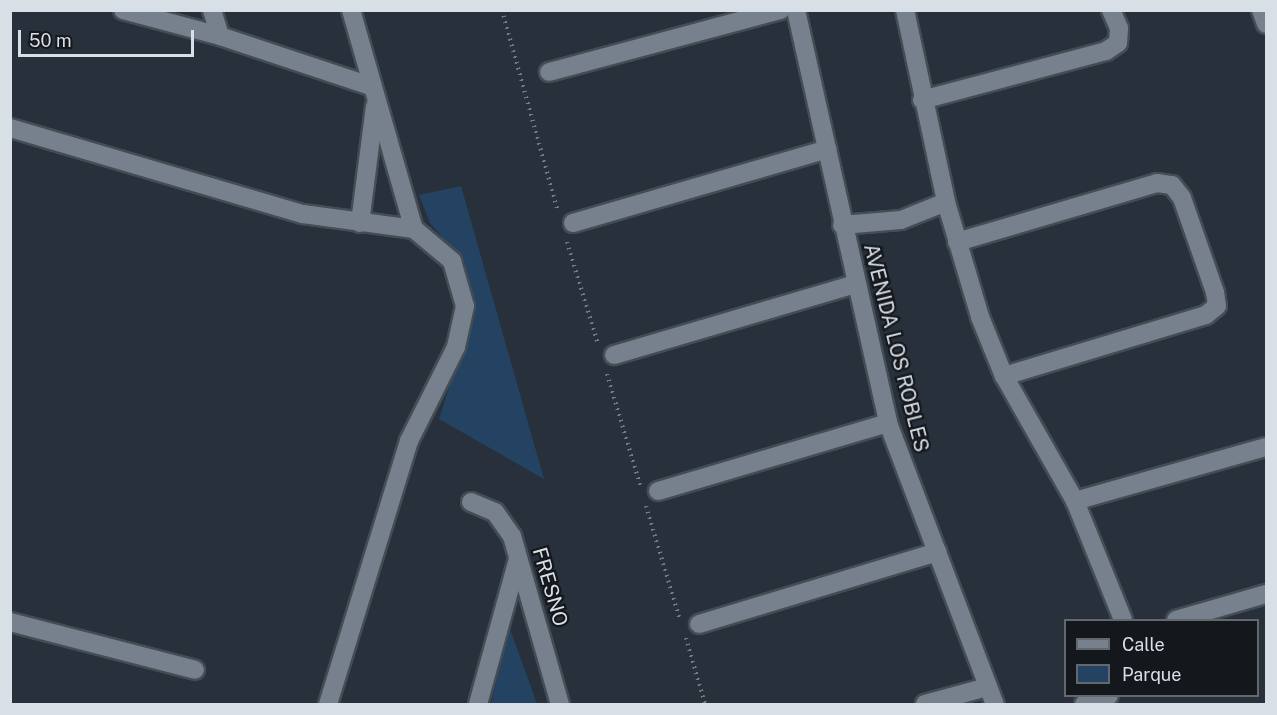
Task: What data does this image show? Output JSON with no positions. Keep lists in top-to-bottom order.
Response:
{
  "streets": {
    "street": ["AVENIDA LOS ROBLES", "FRESNO"]
  },
  "legend": ["Calle", "Parque"],
  "scale_bar": "50 m"
}
